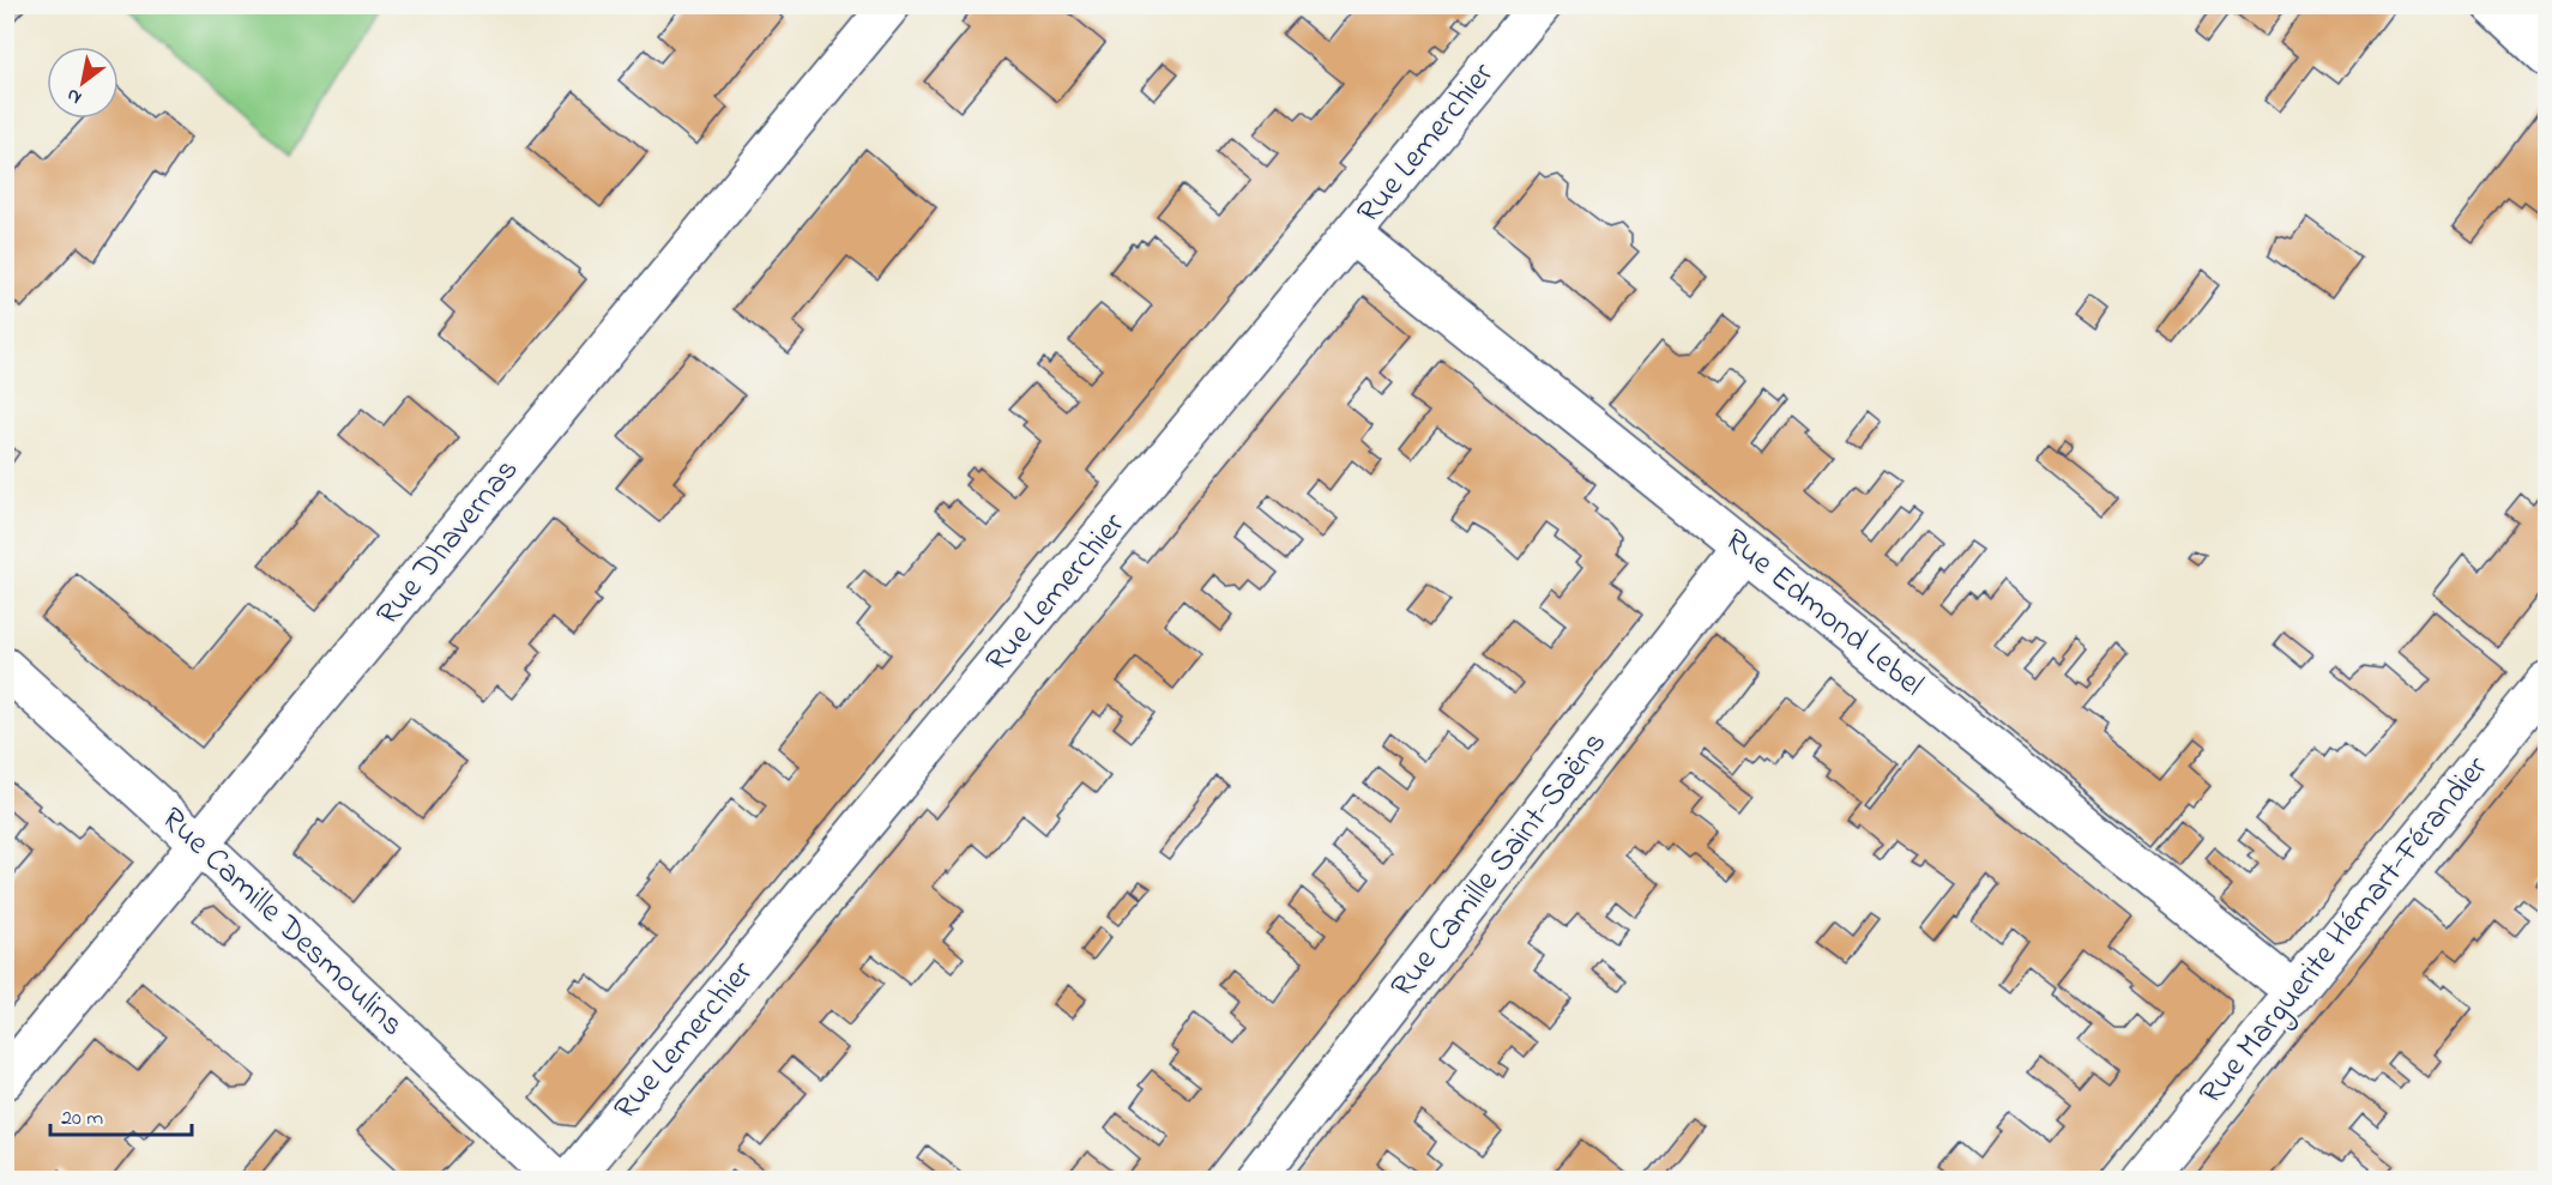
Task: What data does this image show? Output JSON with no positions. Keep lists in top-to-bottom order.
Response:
{
  "streets": {
    "street": [
      "Rue Lemerchier",
      "Rue Dhavernas",
      "Rue Edmond Lebel",
      "Rue Camille Saint-Saëns",
      "Rue Camille Desmoulins",
      "Rue Marguerite Hémart-Férandier"
    ]
  },
  "crossings": [
    ["Rue Lemerchier", "Rue Edmond Lebel"],
    ["Rue Dhavernas", "Rue Camille Desmoulins"],
    ["Rue Edmond Lebel", "Rue Camille Saint-Saëns"],
    ["Rue Edmond Lebel", "Rue Marguerite Hémart-Férandier"]
  ],
  "scale_bar": "20 m",
  "north": "bottom left"
}
